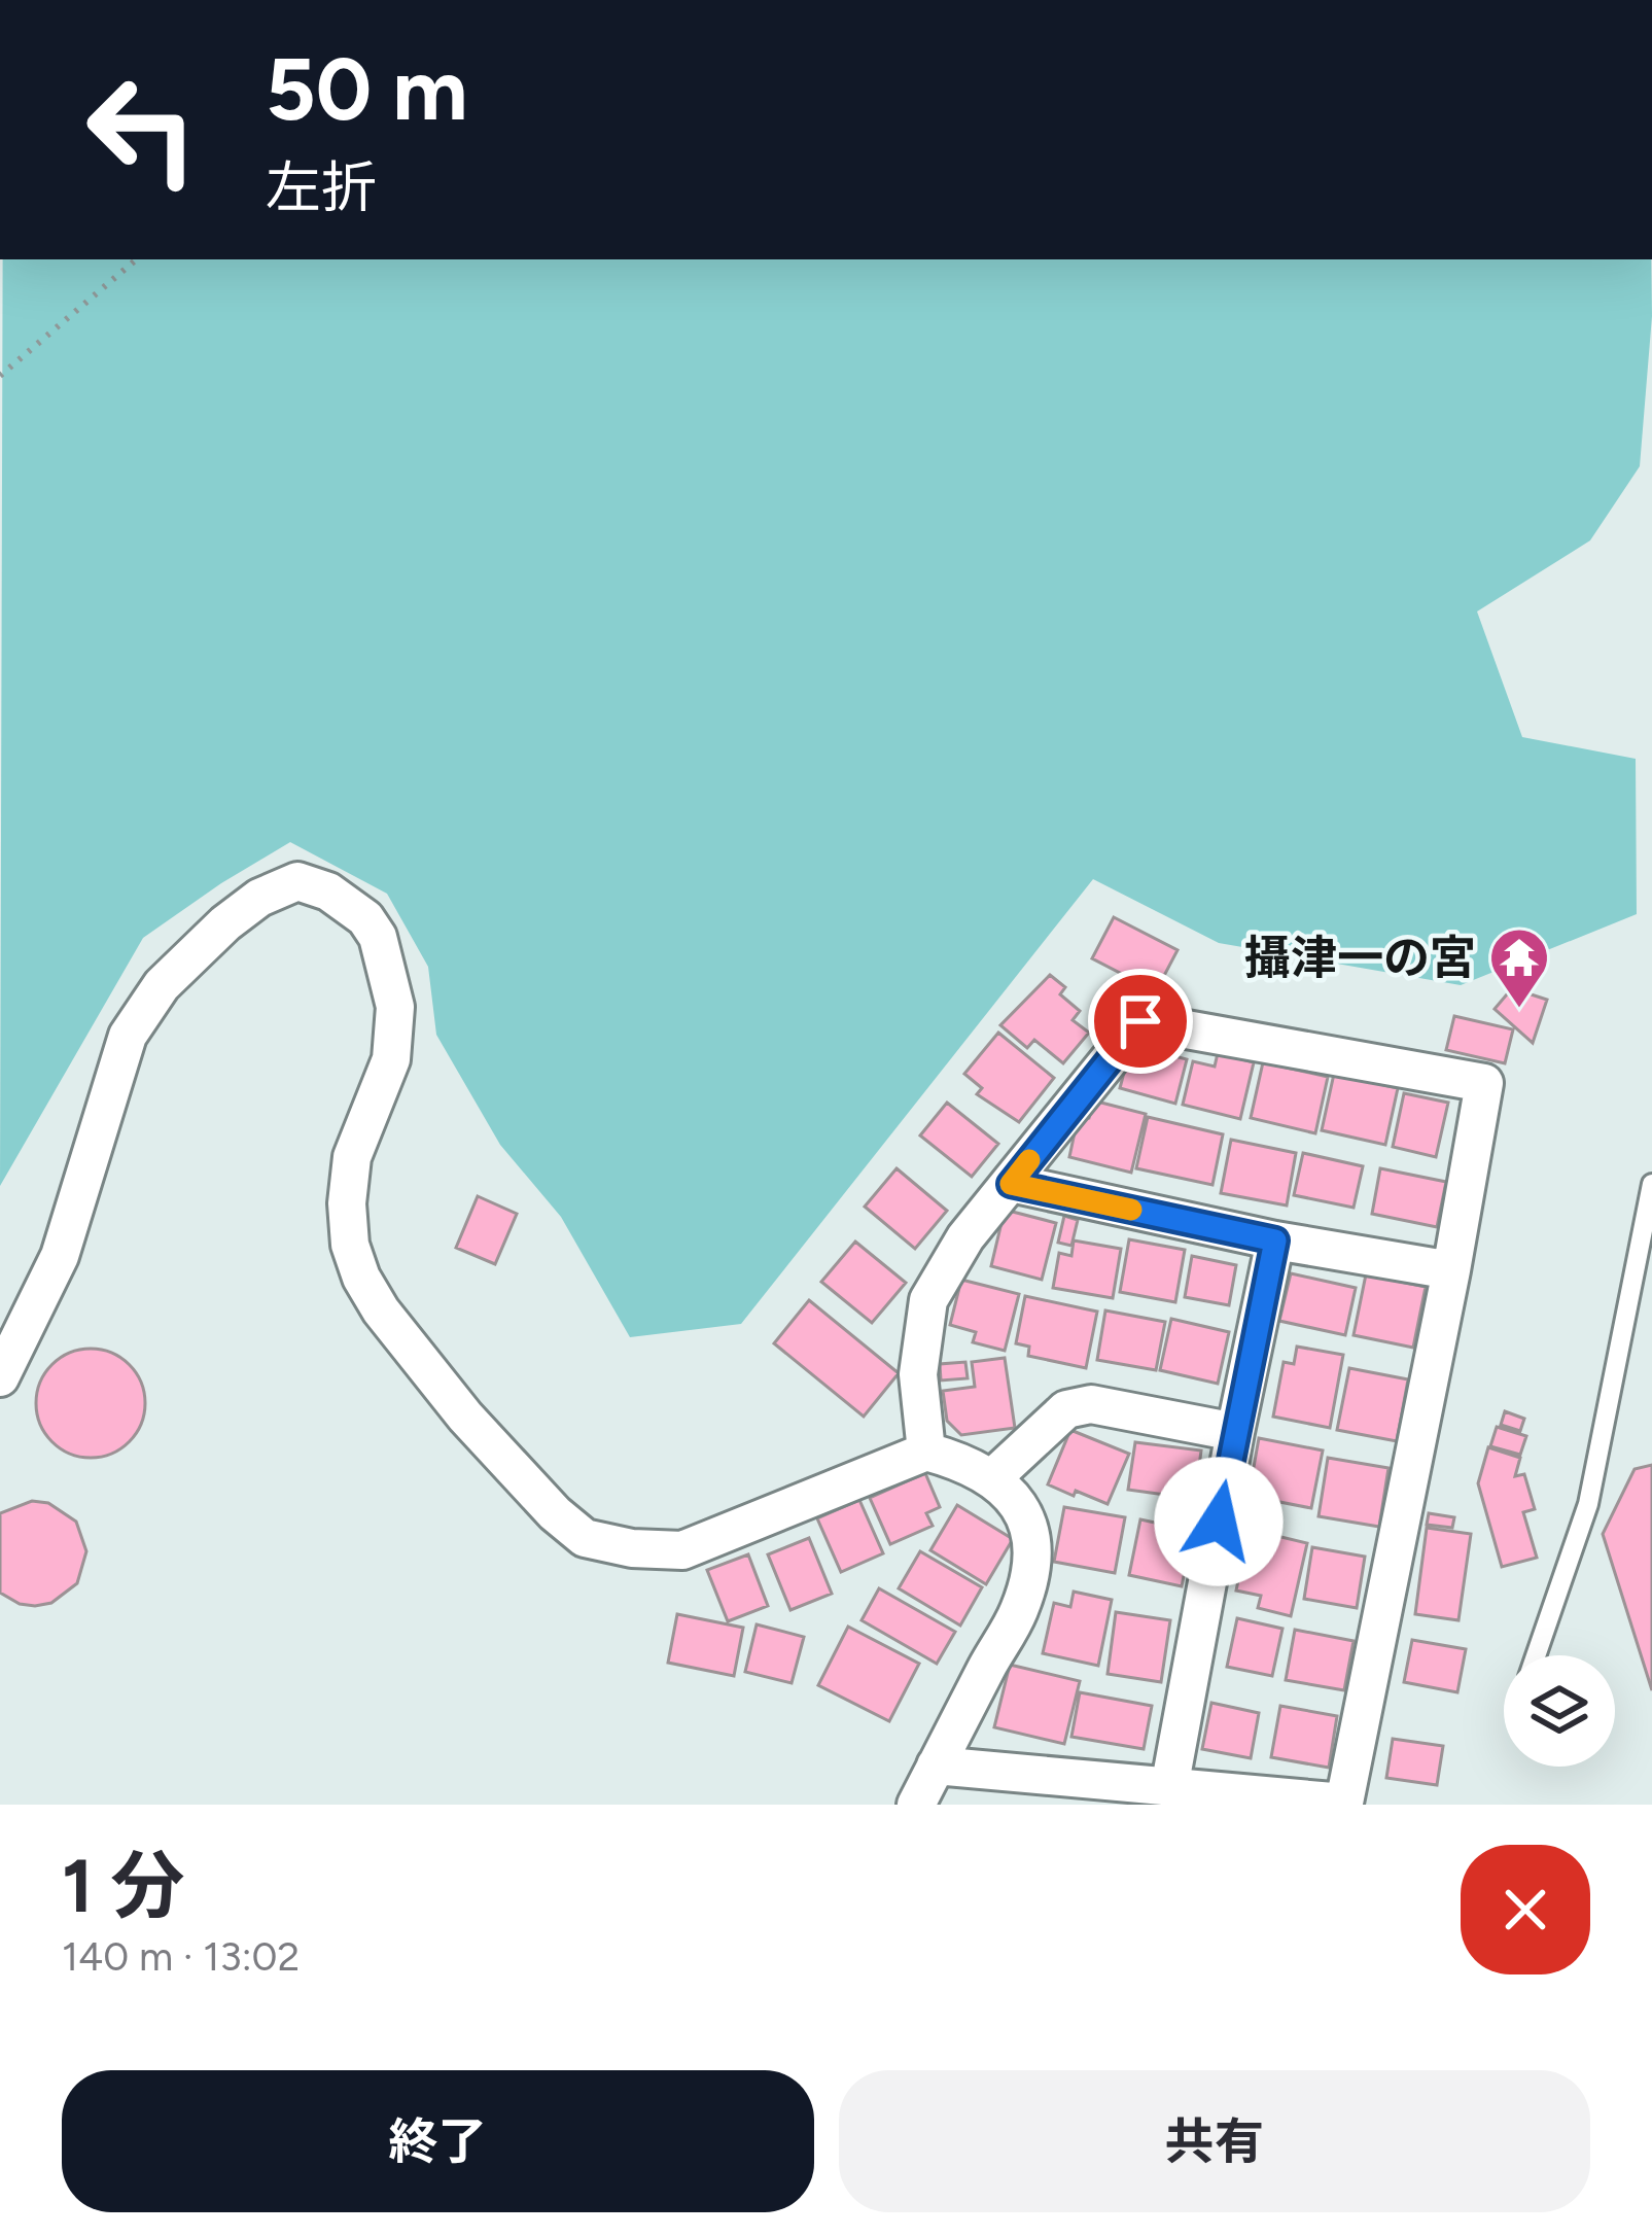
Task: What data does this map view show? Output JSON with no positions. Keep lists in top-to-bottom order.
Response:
{
  "places": {
    "temple": ["攝津一の宮"]
  },
  "page": {
    "turn": ["50 m", "左折"],
    "heading": ["1 分", "140 m · 13:02"],
    "buttons": ["終了", "共有"]
  }
}
